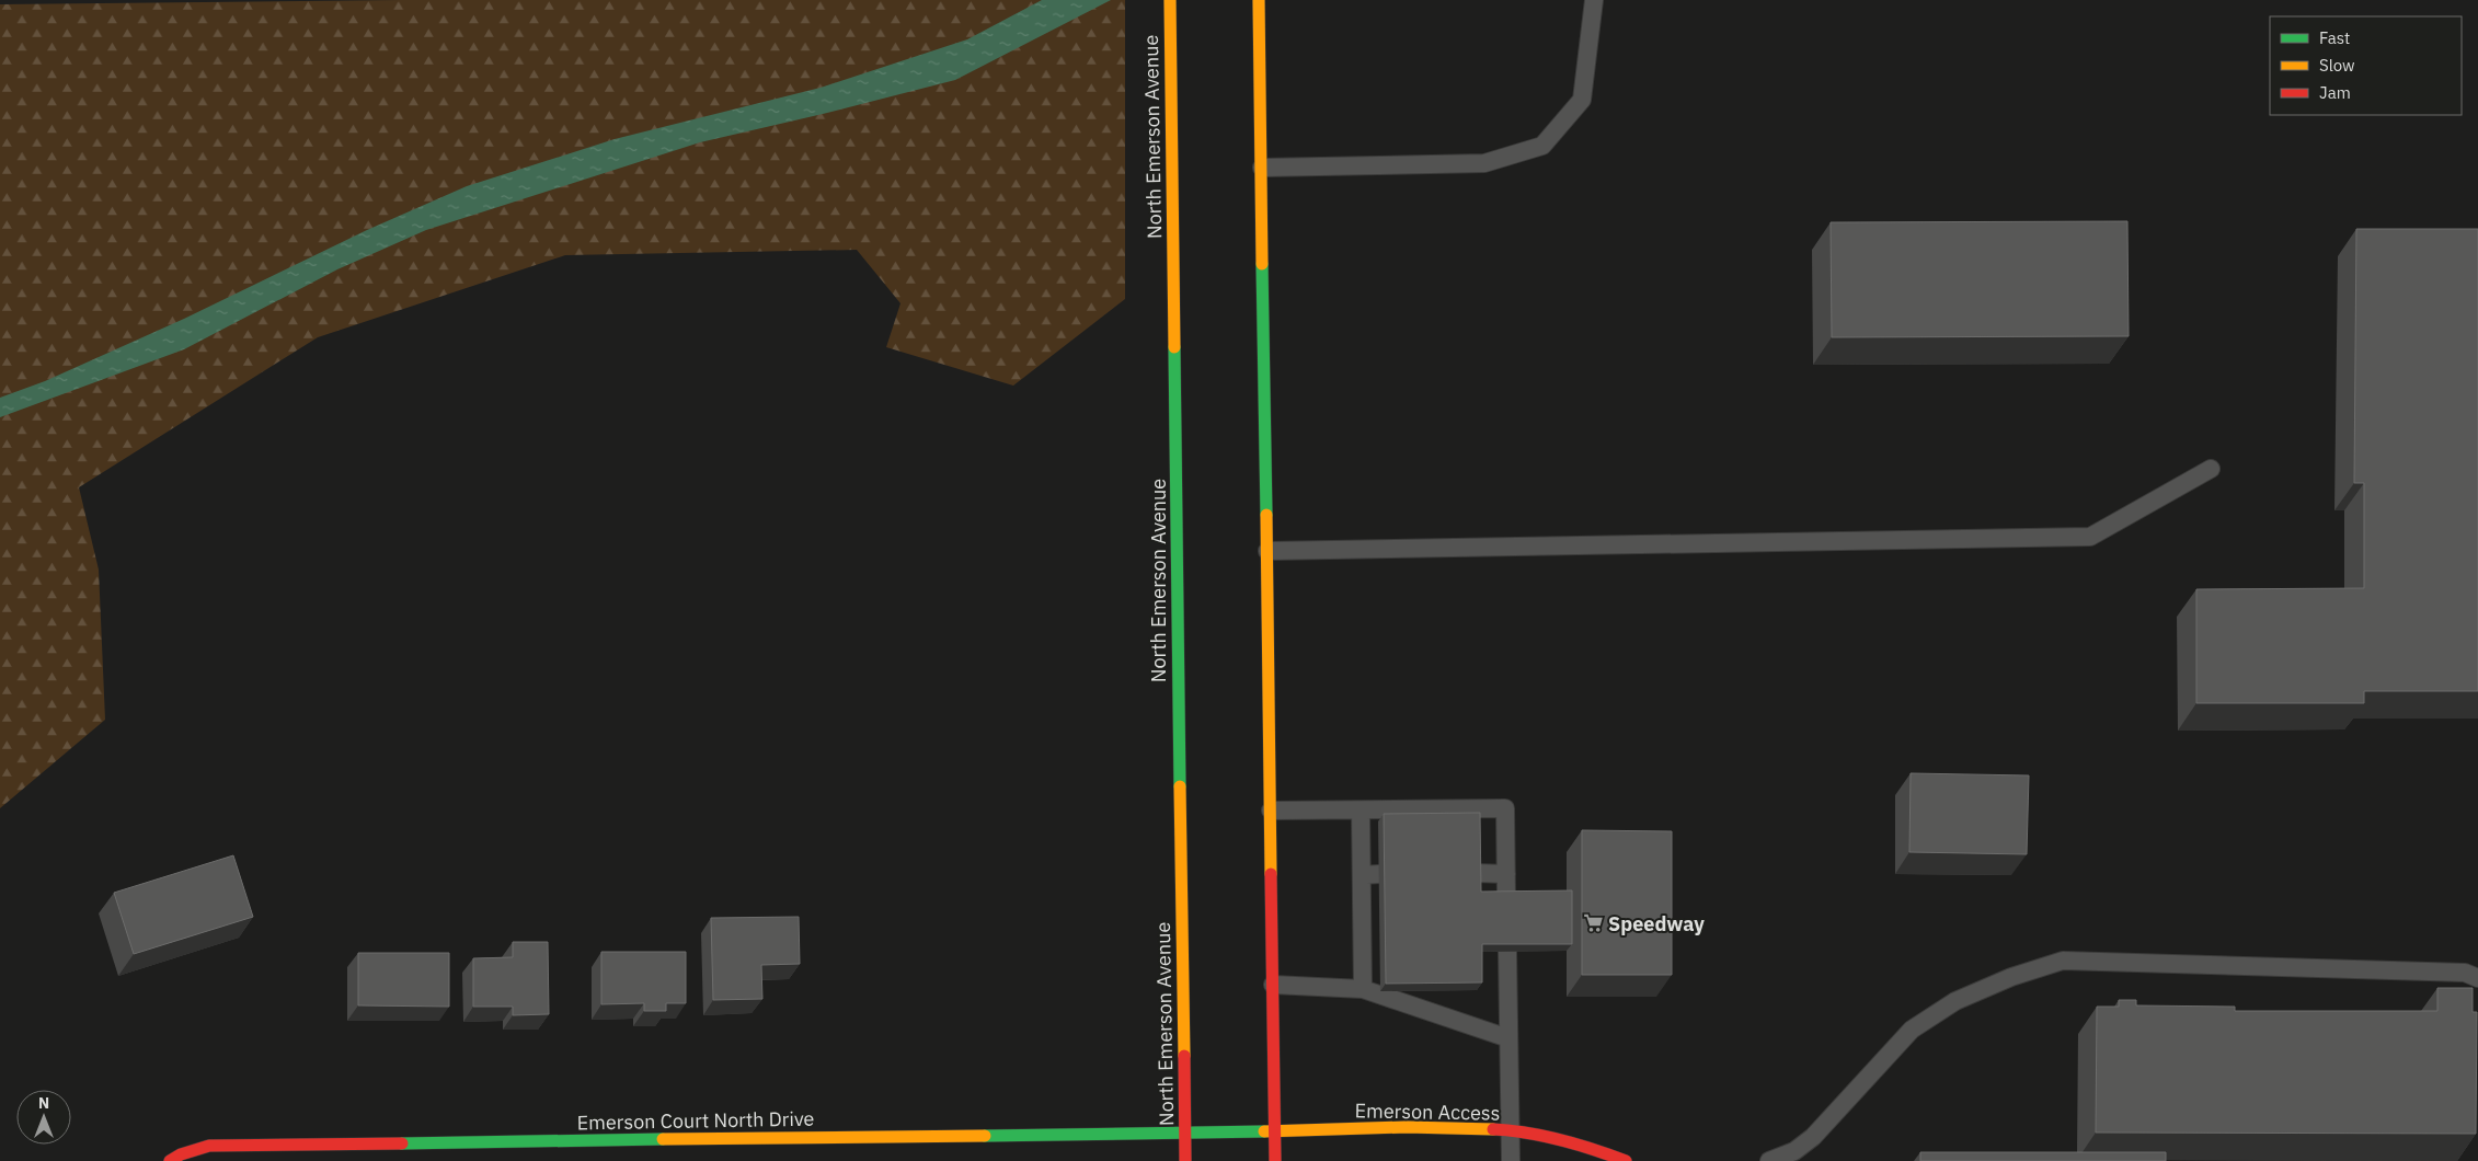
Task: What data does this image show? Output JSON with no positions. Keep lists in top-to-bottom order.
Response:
{
  "streets": {
    "main road": ["North Emerson Avenue", "Emerson Access", "Emerson Court North Drive"]
  },
  "crossings": [
    ["North Emerson Avenue", "Emerson Court North Drive"],
    ["Emerson Access", "Emerson Court North Drive"]
  ],
  "places": {
    "supermarket": ["Speedway"]
  },
  "legend": ["Fast", "Slow", "Jam"],
  "north": "top"
}
